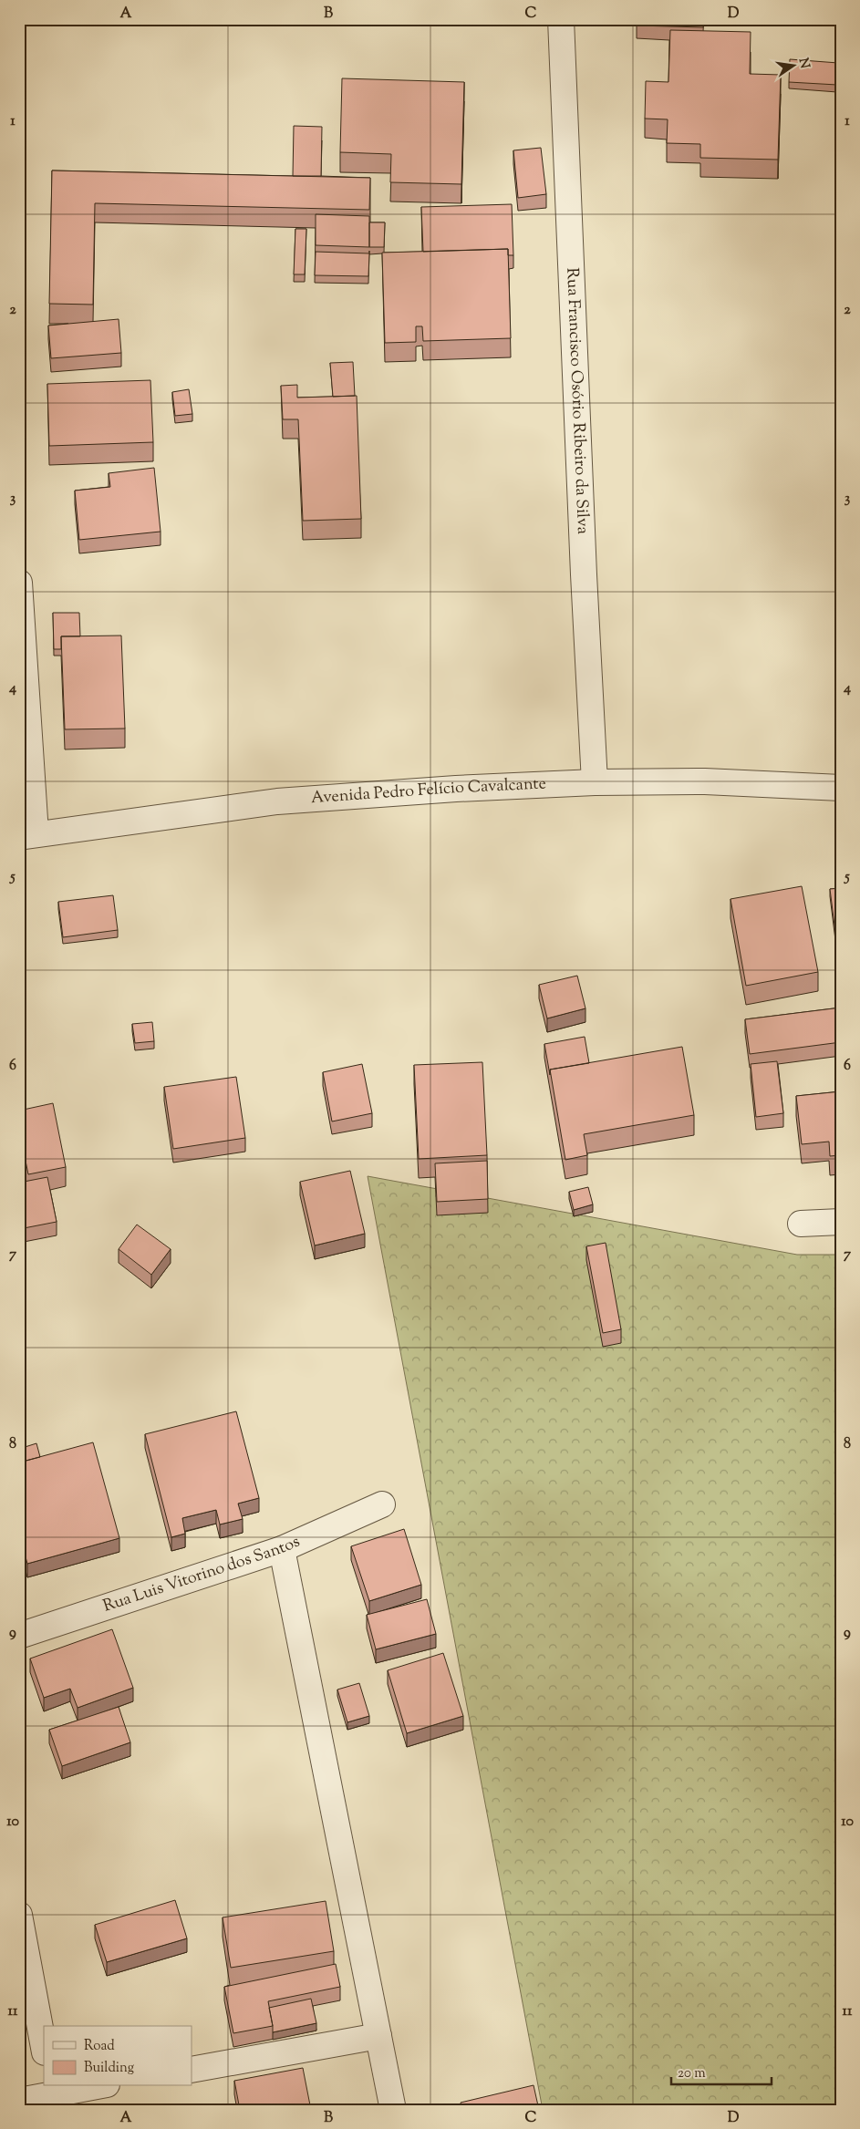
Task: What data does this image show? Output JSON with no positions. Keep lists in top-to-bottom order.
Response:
{
  "streets": {
    "street": ["Rua Francisco Osório Ribeiro da Silva", "Avenida Pedro Felício Cavalcante", "Rua Luis Vitorino dos Santos"]
  },
  "crossings": [
    ["Rua Francisco Osório Ribeiro da Silva", "Avenida Pedro Felício Cavalcante"]
  ],
  "legend": ["Road", "Building"],
  "scale_bar": "20 m",
  "north": "right",
  "grid": {
    "columns": [
      "A",
      "B",
      "C",
      "D"
    ],
    "rows": [
      "1",
      "2",
      "3",
      "4",
      "5",
      "6",
      "7",
      "8",
      "9",
      "10",
      "11"
    ]
  }
}
